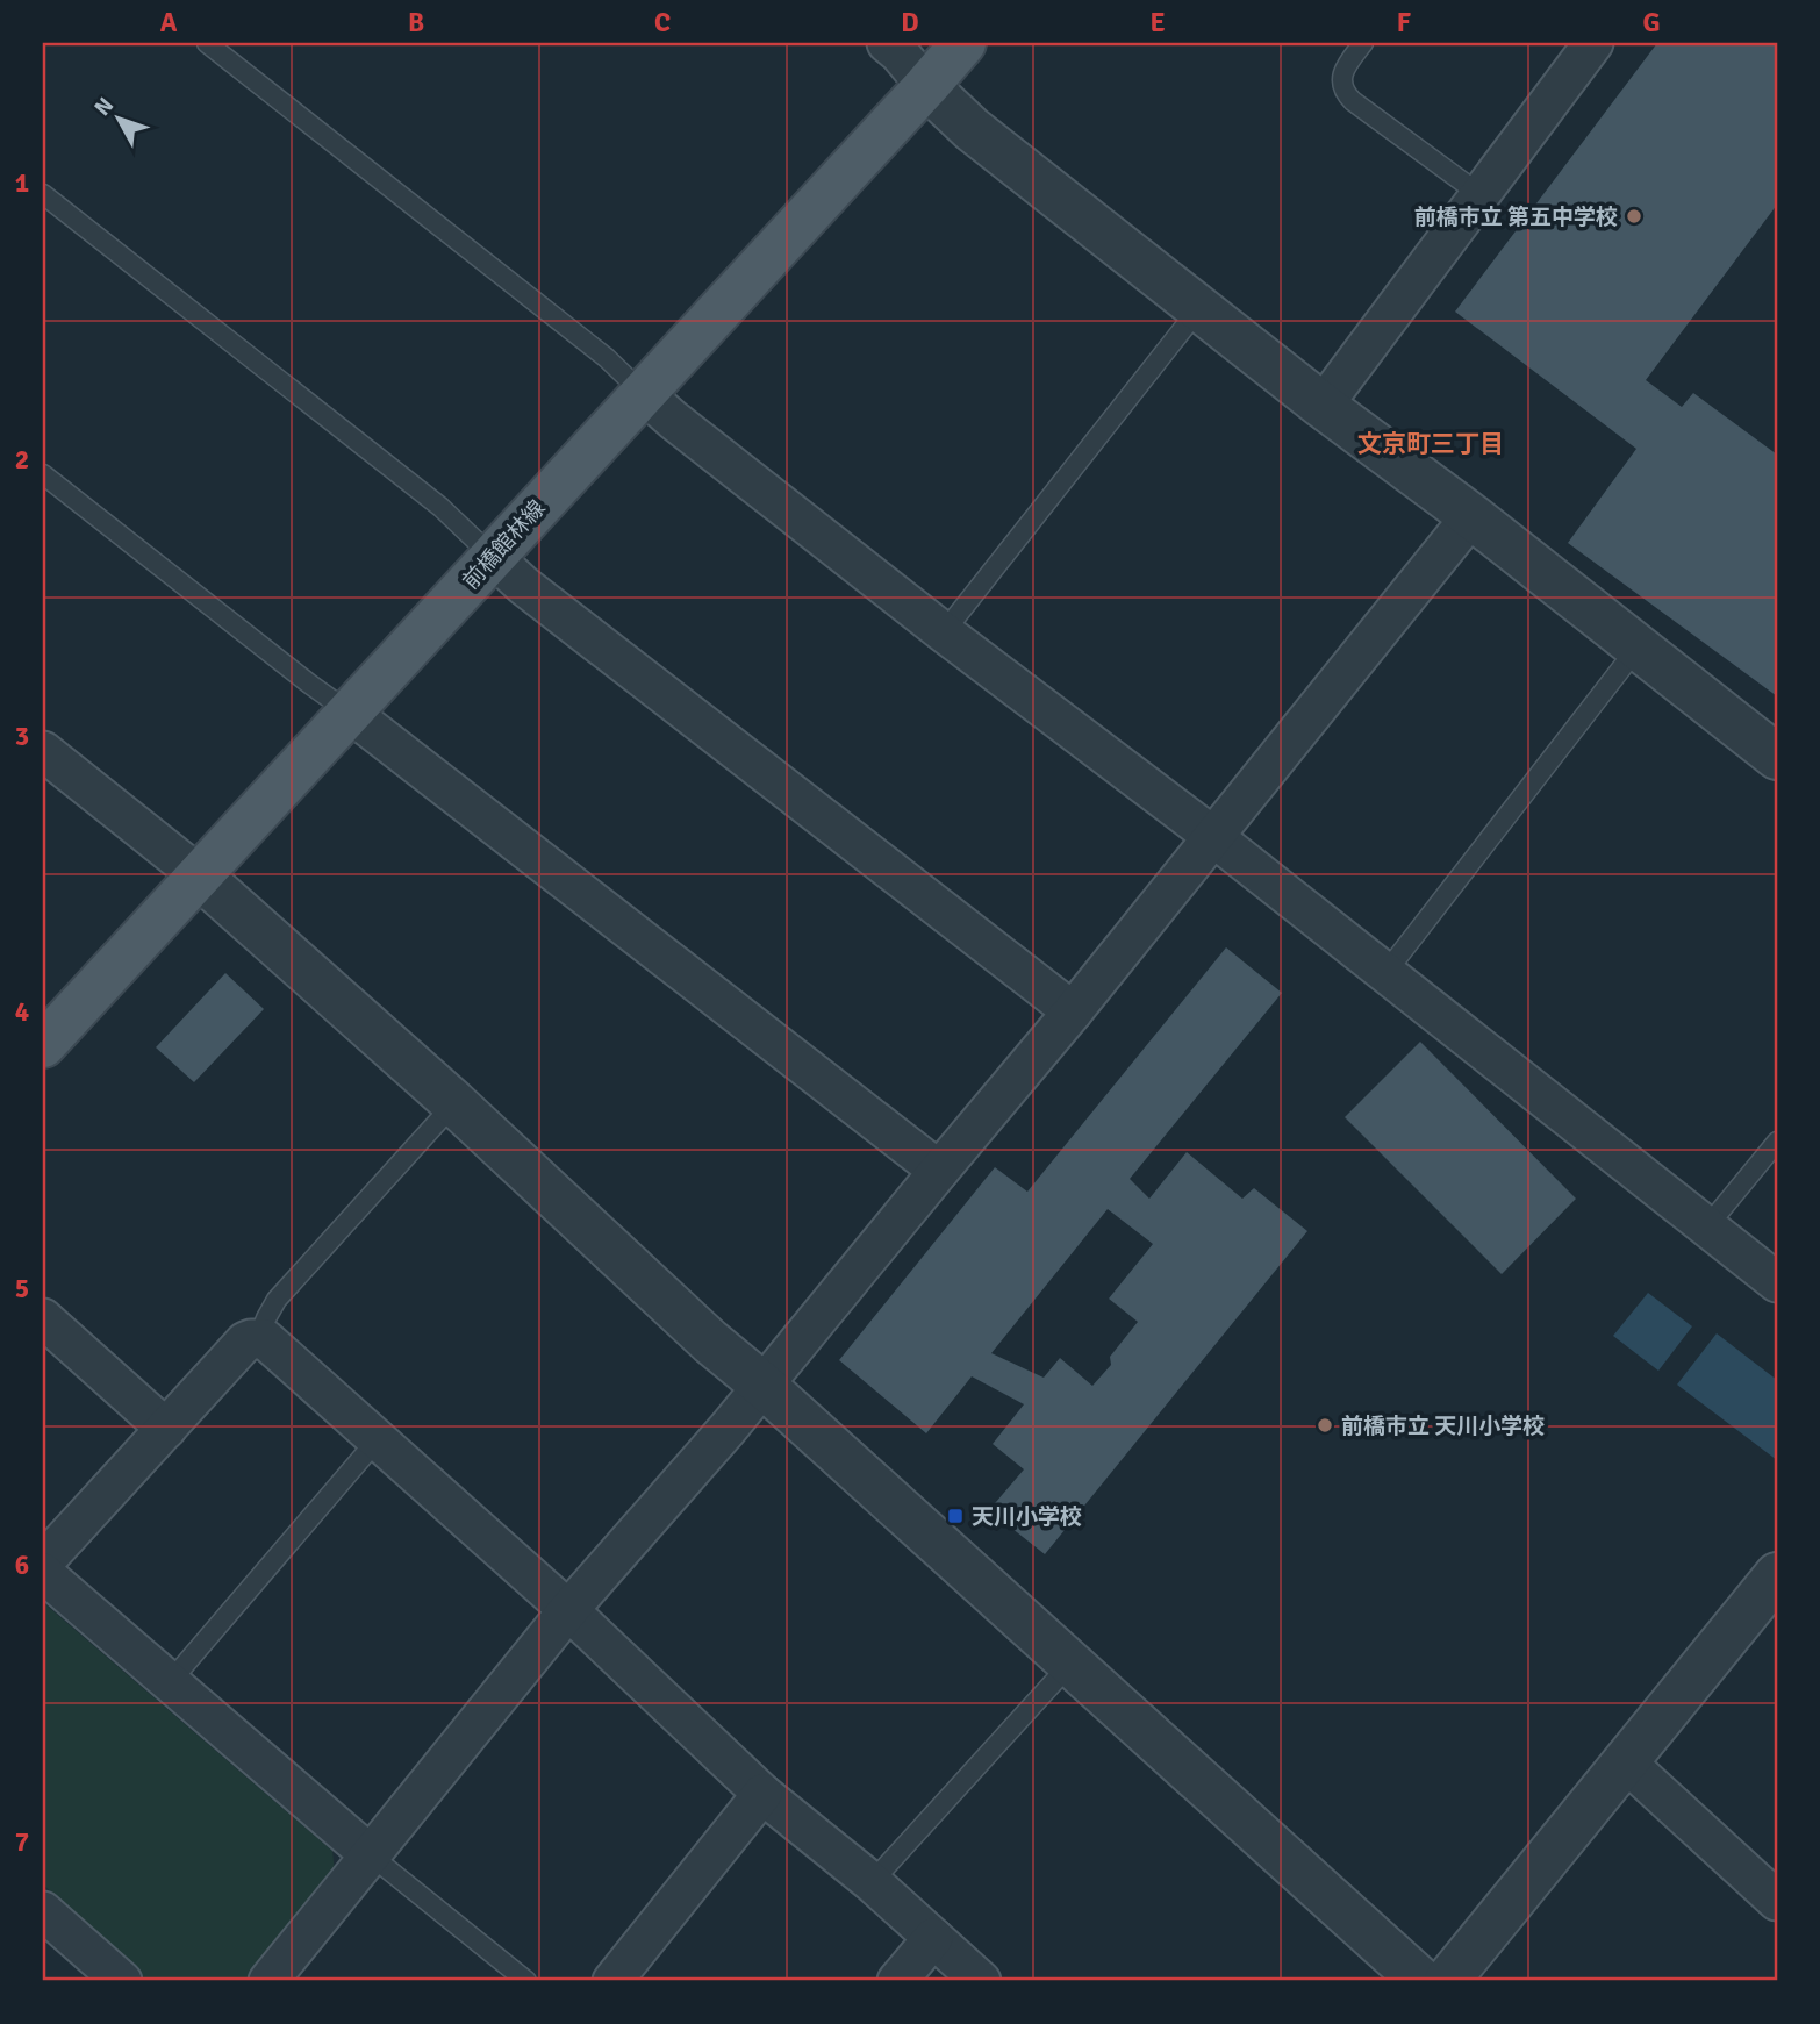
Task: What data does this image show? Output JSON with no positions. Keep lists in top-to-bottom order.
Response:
{
  "streets": {
    "main road": ["前橋館林線"]
  },
  "districts": ["文京町三丁目"],
  "places": {
    "other": ["前橋市立 第五中学校", "前橋市立 天川小学校"],
    "transit": ["天川小学校"]
  },
  "north": "top left",
  "grid": {
    "columns": [
      "A",
      "B",
      "C",
      "D",
      "E",
      "F",
      "G"
    ],
    "rows": [
      "1",
      "2",
      "3",
      "4",
      "5",
      "6",
      "7"
    ]
  }
}
